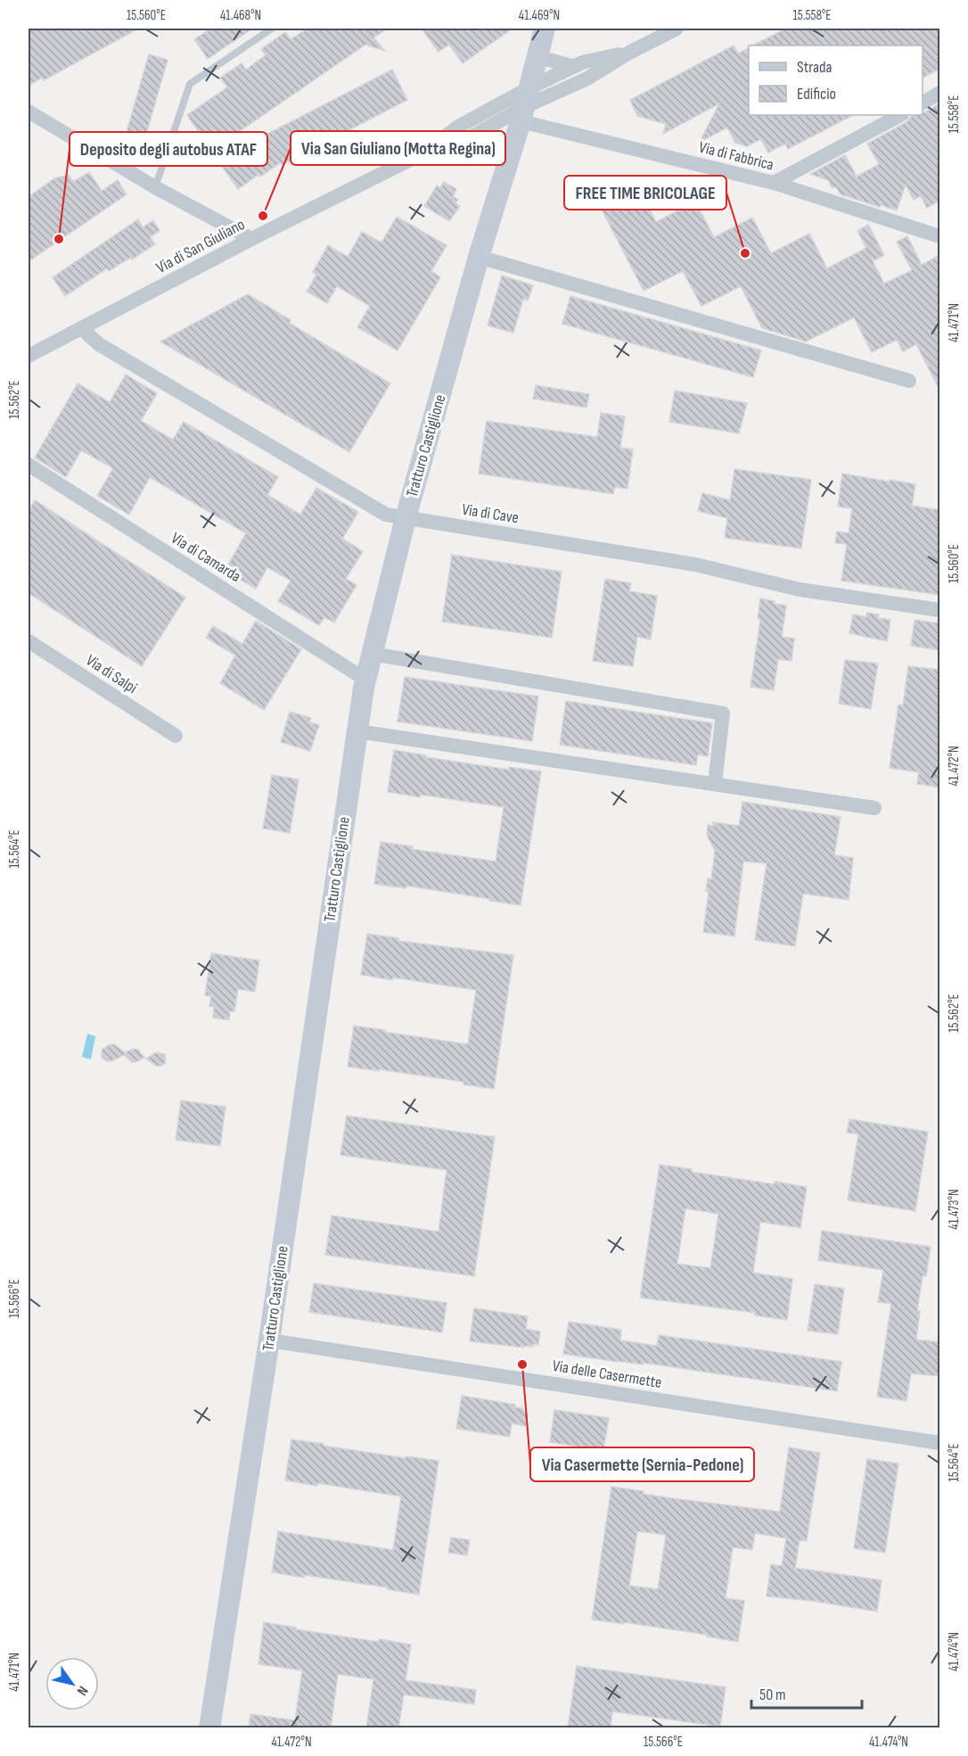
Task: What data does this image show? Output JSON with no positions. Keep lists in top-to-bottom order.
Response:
{
  "streets": {
    "street": [
      "Via di Fabbrica",
      "Via di San Giuliano",
      "Tratturo Castiglione",
      "Via di Cave",
      "Via di Camarda",
      "Via di Salpi",
      "Via delle Casermette"
    ]
  },
  "crossings": [
    ["Via di Fabbrica", "Via di San Giuliano"],
    ["Via di Fabbrica", "Tratturo Castiglione"],
    ["Via di San Giuliano", "Tratturo Castiglione"],
    ["Via di San Giuliano", "Via di Cave"],
    ["Tratturo Castiglione", "Via di Cave"],
    ["Tratturo Castiglione", "Via di Camarda"],
    ["Tratturo Castiglione", "Via delle Casermette"]
  ],
  "places": [
    "Via San Giuliano (Motta Regina)",
    "Deposito degli autobus ATAF",
    "FREE TIME BRICOLAGE",
    "Via Casermette (Sernia-Pedone)"
  ],
  "legend": ["Strada", "Edificio"],
  "scale_bar": "50 m",
  "north": "bottom right",
  "coordinates": [
    "15.560°E",
    "41.468°N",
    "41.469°N",
    "15.558°E",
    "41.471°N",
    "15.562°E",
    "41.472°N",
    "15.564°E",
    "41.473°N",
    "15.566°E",
    "41.474°N"
  ]
}
